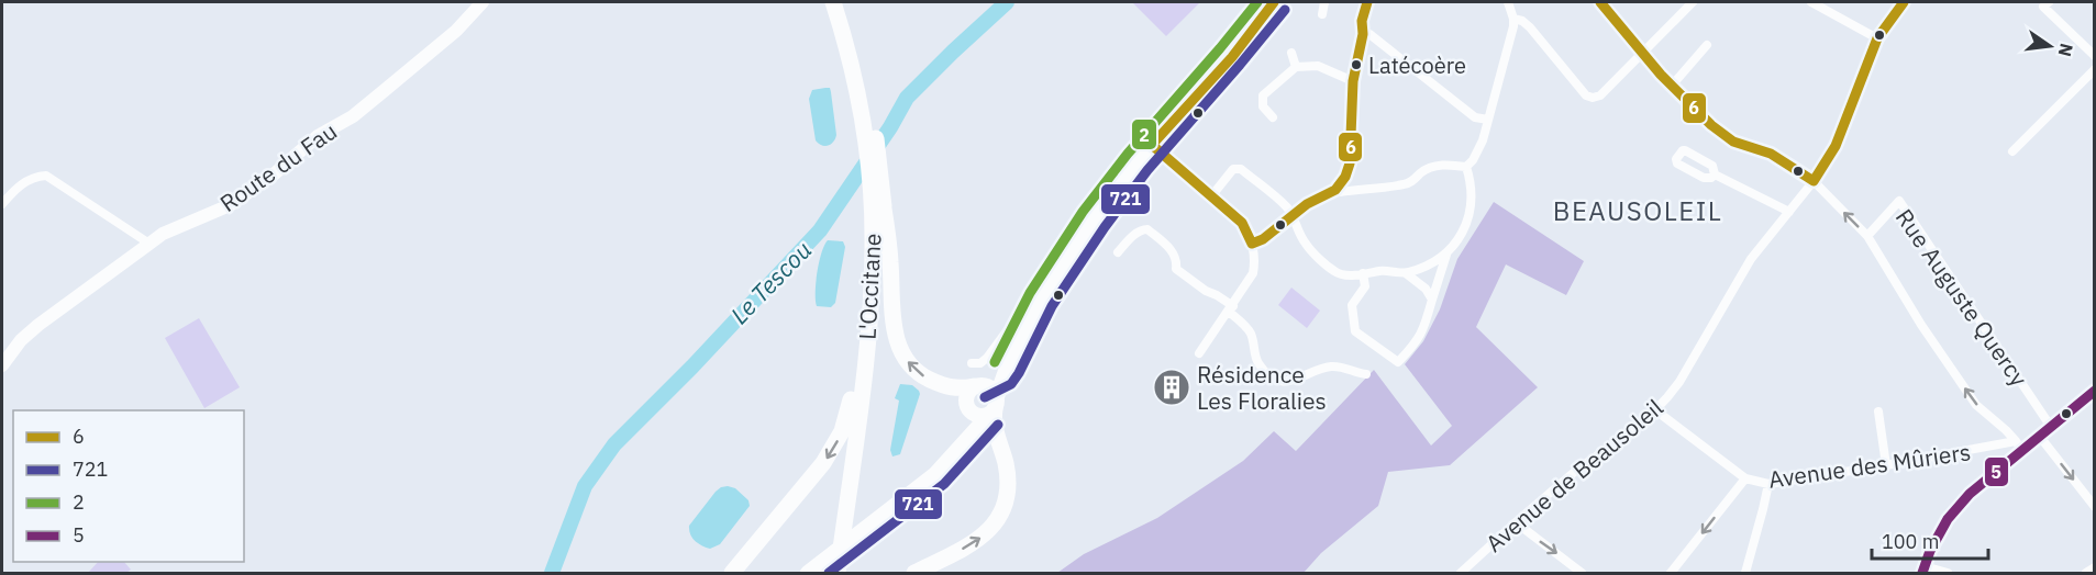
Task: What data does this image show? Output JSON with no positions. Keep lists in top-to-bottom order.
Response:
{
  "streets": {
    "highway": ["L'Occitane"],
    "street": [
      "Route du Fau",
      "Rue Auguste Quercy",
      "Avenue des Mûriers",
      "Avenue de Beausoleil"
    ]
  },
  "crossings": [
    ["Avenue des Mûriers", "Avenue de Beausoleil"]
  ],
  "districts": ["BEAUSOLEIL"],
  "water": ["Le Tescou"],
  "places": {
    "other": ["Latécoère"],
    "building": ["Résidence Les Floralies"]
  },
  "lines": [
    "transit line 6",
    "transit line 2",
    "transit line 721",
    "transit line 5"
  ],
  "legend": [
    "6",
    "721",
    "2",
    "5"
  ],
  "scale_bar": "100 m",
  "north": "right"
}
